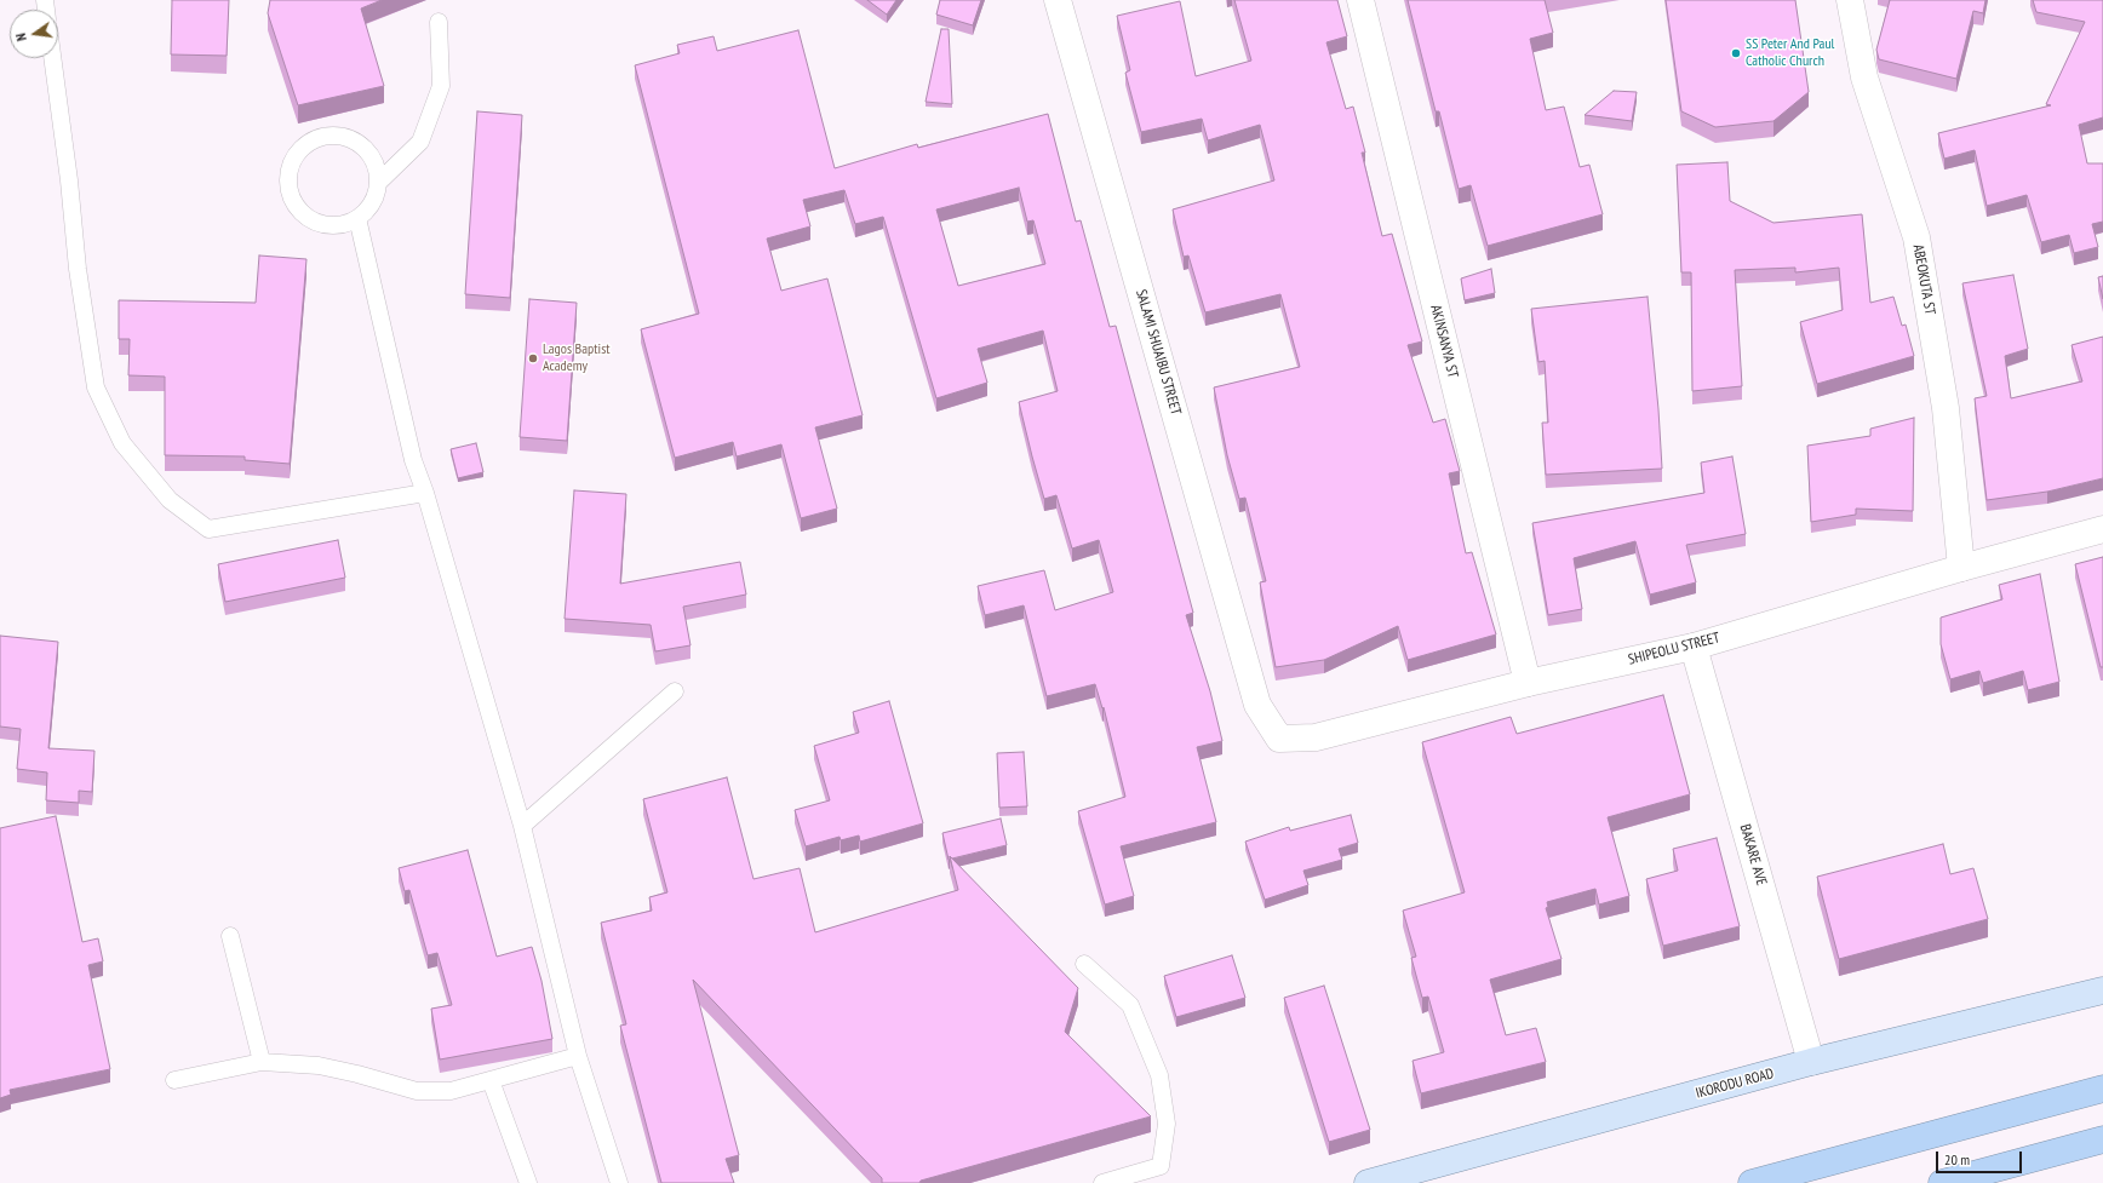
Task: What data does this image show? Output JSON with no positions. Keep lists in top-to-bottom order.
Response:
{
  "streets": {
    "main road": ["IKORODU ROAD"],
    "street": [
      "ABEOKUTA ST",
      "AKINSANYA ST",
      "SALAMI SHUAIBU STREET",
      "SHIPEOLU STREET",
      "BAKARE AVE"
    ]
  },
  "crossings": [
    ["ABEOKUTA ST", "SHIPEOLU STREET"],
    ["AKINSANYA ST", "SHIPEOLU STREET"],
    ["SALAMI SHUAIBU STREET", "SHIPEOLU STREET"],
    ["SHIPEOLU STREET", "BAKARE AVE"],
    ["BAKARE AVE", "IKORODU ROAD"]
  ],
  "places": ["SS Peter And Paul Catholic Church", "Lagos Baptist Academy"],
  "scale_bar": "20 m",
  "north": "left"
}
